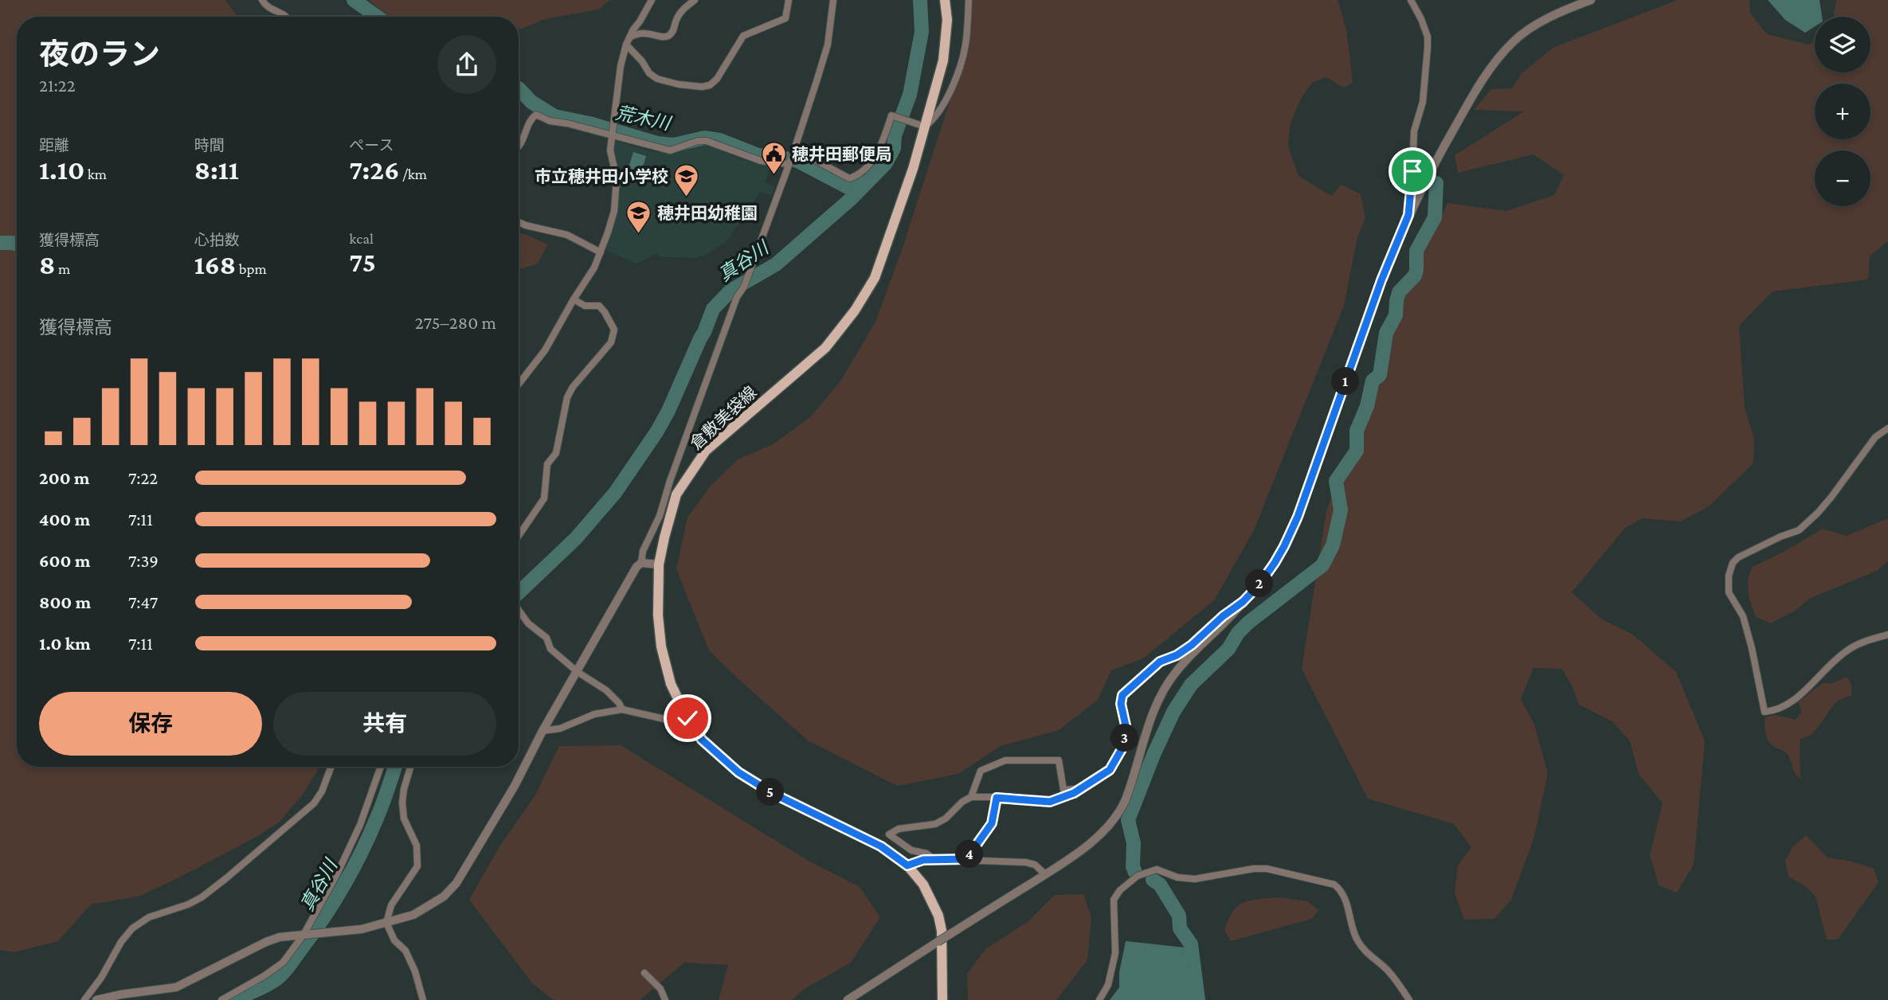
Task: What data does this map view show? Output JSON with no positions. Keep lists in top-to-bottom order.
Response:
{
  "streets": {
    "main road": ["倉敷美袋線"]
  },
  "water": ["荒木川", "真谷川"],
  "places": {
    "public building": ["穂井田郵便局"],
    "school or university": ["市立穂井田小学校", "穂井田幼稚園"]
  },
  "page": {
    "map_buttons": ["+", "−"],
    "heading": ["夜のラン", "21:22"],
    "stats": [
      ["距離", "1.10 km"],
      ["時間", "8:11"],
      ["ペース", "7:26 /km"],
      ["獲得標高", "8 m"],
      ["心拍数", "168 bpm"],
      ["kcal", "75"]
    ],
    "chart": ["獲得標高", "275–280 m"],
    "pins": [
      "1",
      "2",
      "3",
      "5",
      "4"
    ],
    "list": [
      {
        "name": "200 m",
        "note": "7:22"
      },
      {
        "name": "400 m",
        "note": "7:11"
      },
      {
        "name": "600 m",
        "note": "7:39"
      },
      {
        "name": "800 m",
        "note": "7:47"
      },
      {
        "name": "1.0 km",
        "note": "7:11"
      }
    ],
    "buttons": ["保存", "共有"]
  }
}
